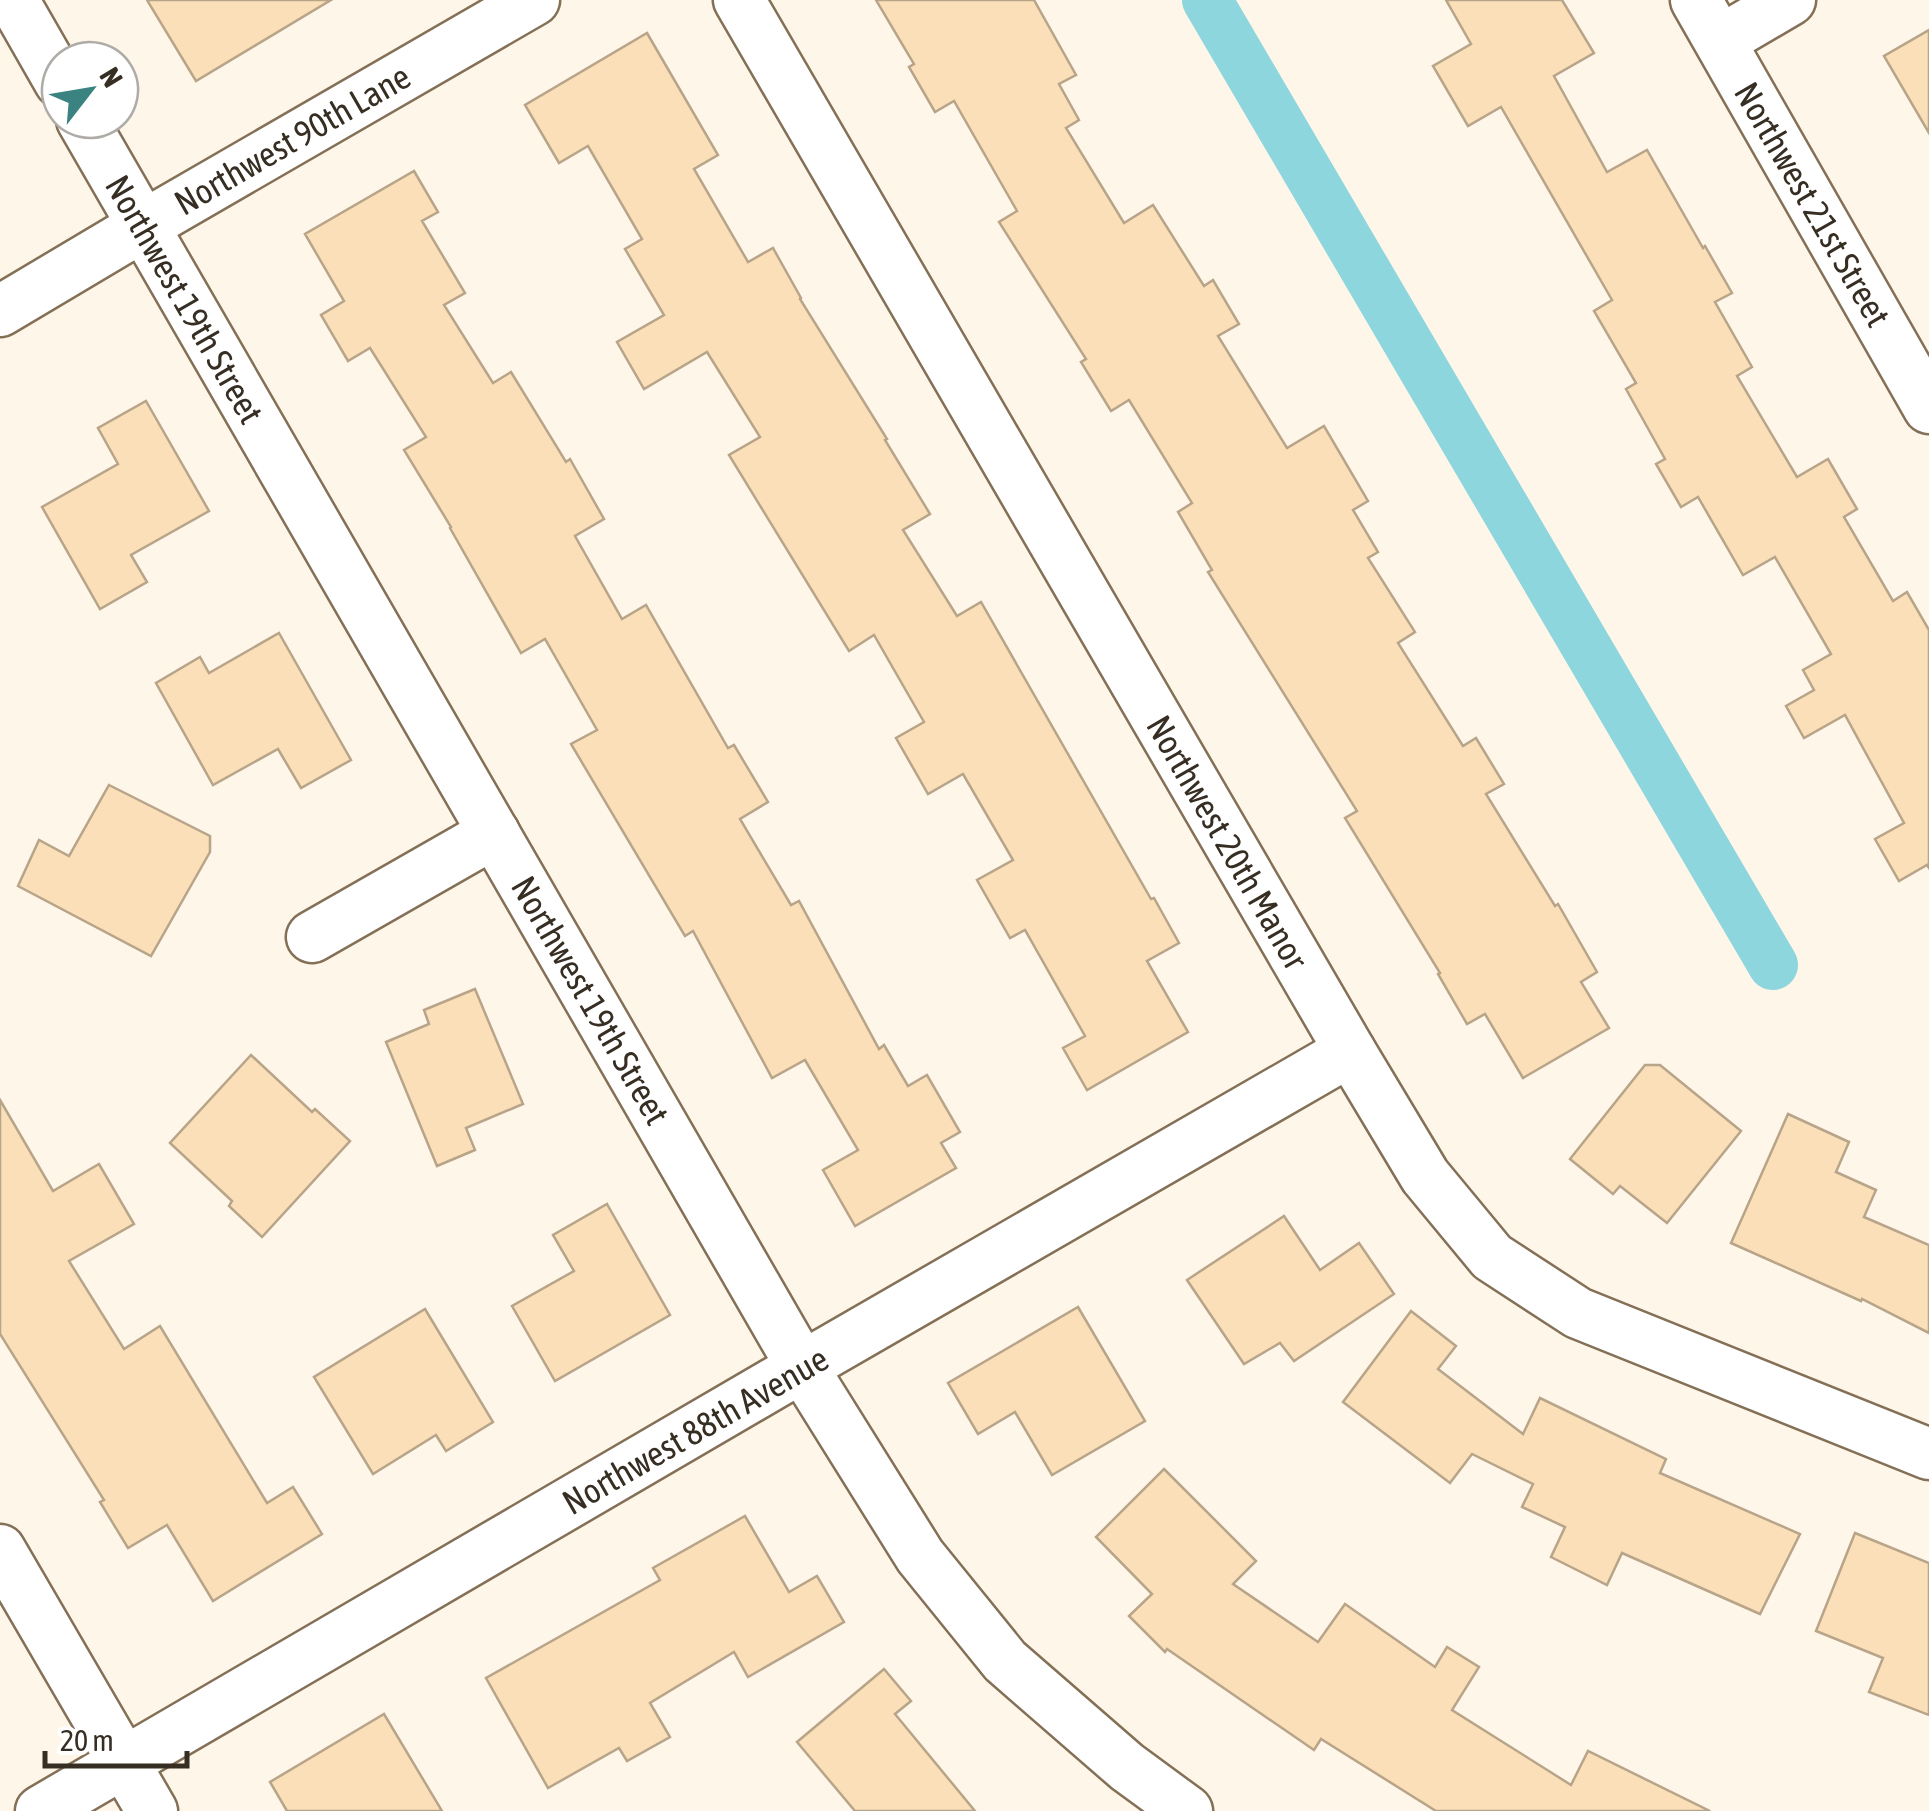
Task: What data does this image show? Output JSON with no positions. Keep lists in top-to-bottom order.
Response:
{
  "streets": {
    "street": [
      "Northwest 90th Lane",
      "Northwest 21st Street",
      "Northwest 19th Street",
      "Northwest 20th Manor",
      "Northwest 88th Avenue"
    ]
  },
  "crossings": [
    ["Northwest 90th Lane", "Northwest 19th Street"],
    ["Northwest 19th Street", "Northwest 88th Avenue"],
    ["Northwest 20th Manor", "Northwest 88th Avenue"]
  ],
  "scale_bar": "20 m",
  "north": "top right"
}
